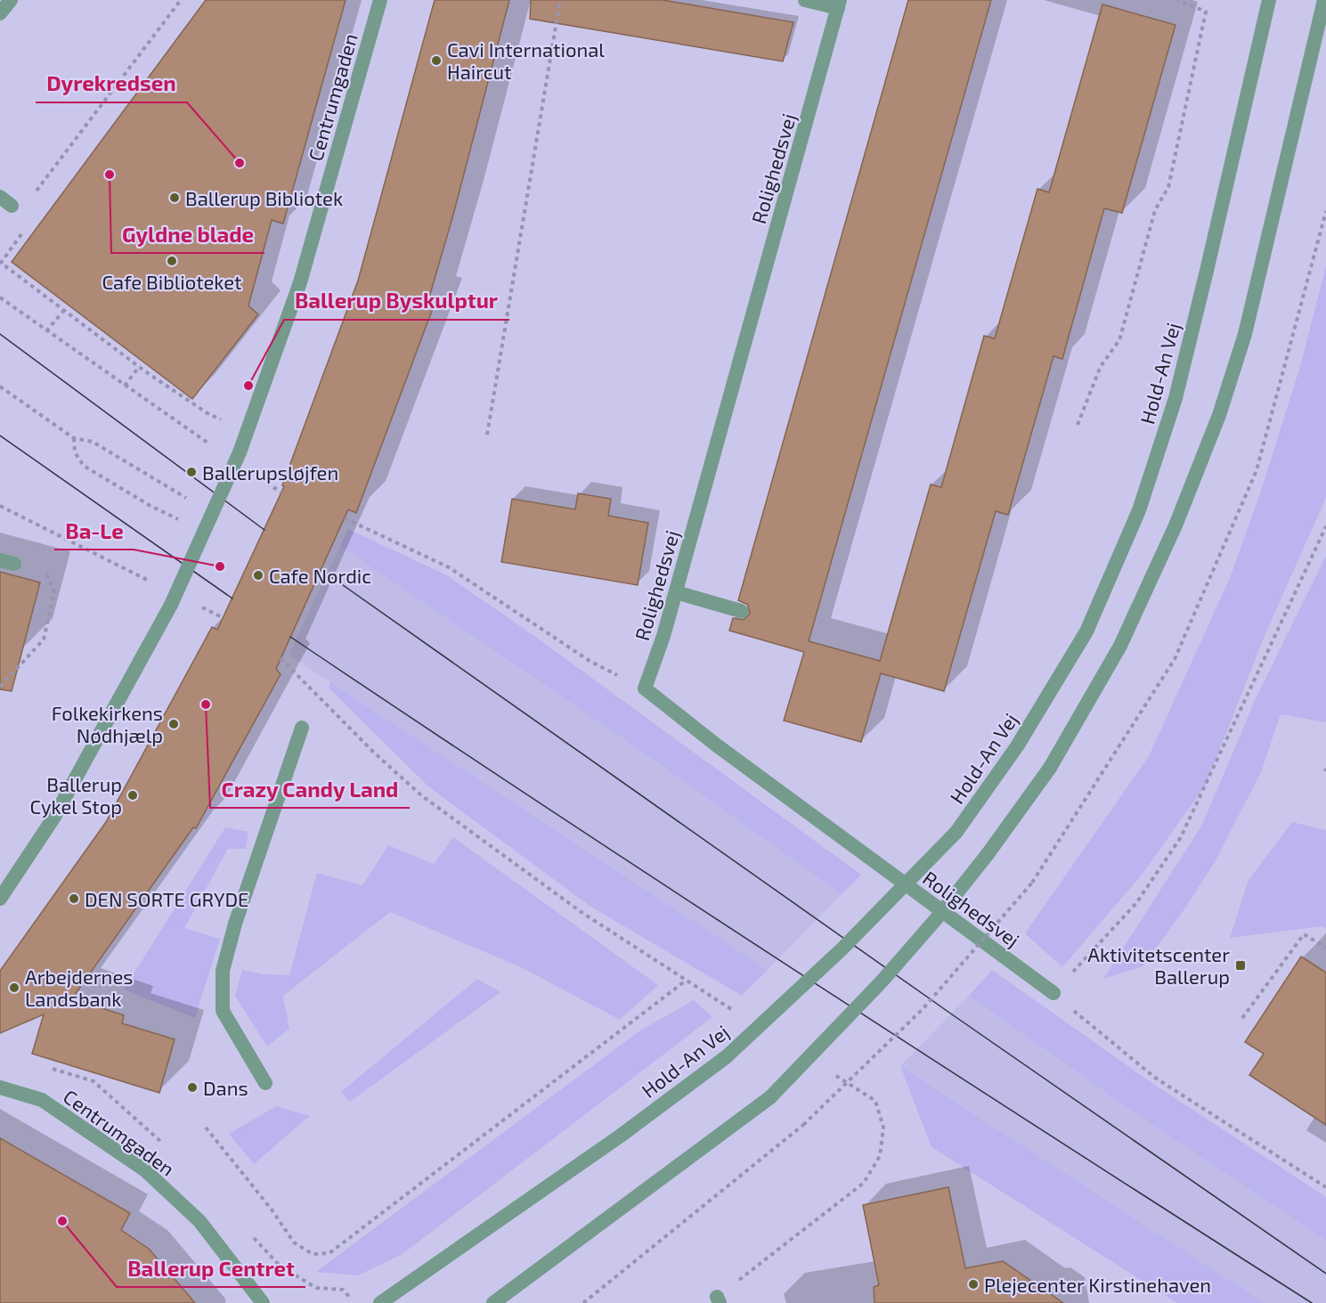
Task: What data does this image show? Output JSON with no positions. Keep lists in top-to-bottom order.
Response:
{
  "streets": {
    "street": ["Centrumgaden", "Rolighedsvej", "Hold-An Vej"]
  },
  "places": {
    "other": [
      "Cavi International Haircut",
      "Dyrekredsen",
      "Gyldne blade",
      "Ballerup Bibliotek",
      "Cafe Biblioteket",
      "Ballerup Byskulptur",
      "Ballerupsløjfen",
      "Ba-Le",
      "Cafe Nordic",
      "Crazy Candy Land",
      "Folkekirkens Nødhjælp",
      "Ballerup Cykel Stop",
      "DEN SORTE GRYDE",
      "Arbejdernes Landsbank",
      "Dans",
      "Ballerup Centret",
      "Plejecenter Kirstinehaven"
    ],
    "transit": ["Aktivitetscenter Ballerup"]
  }
}
